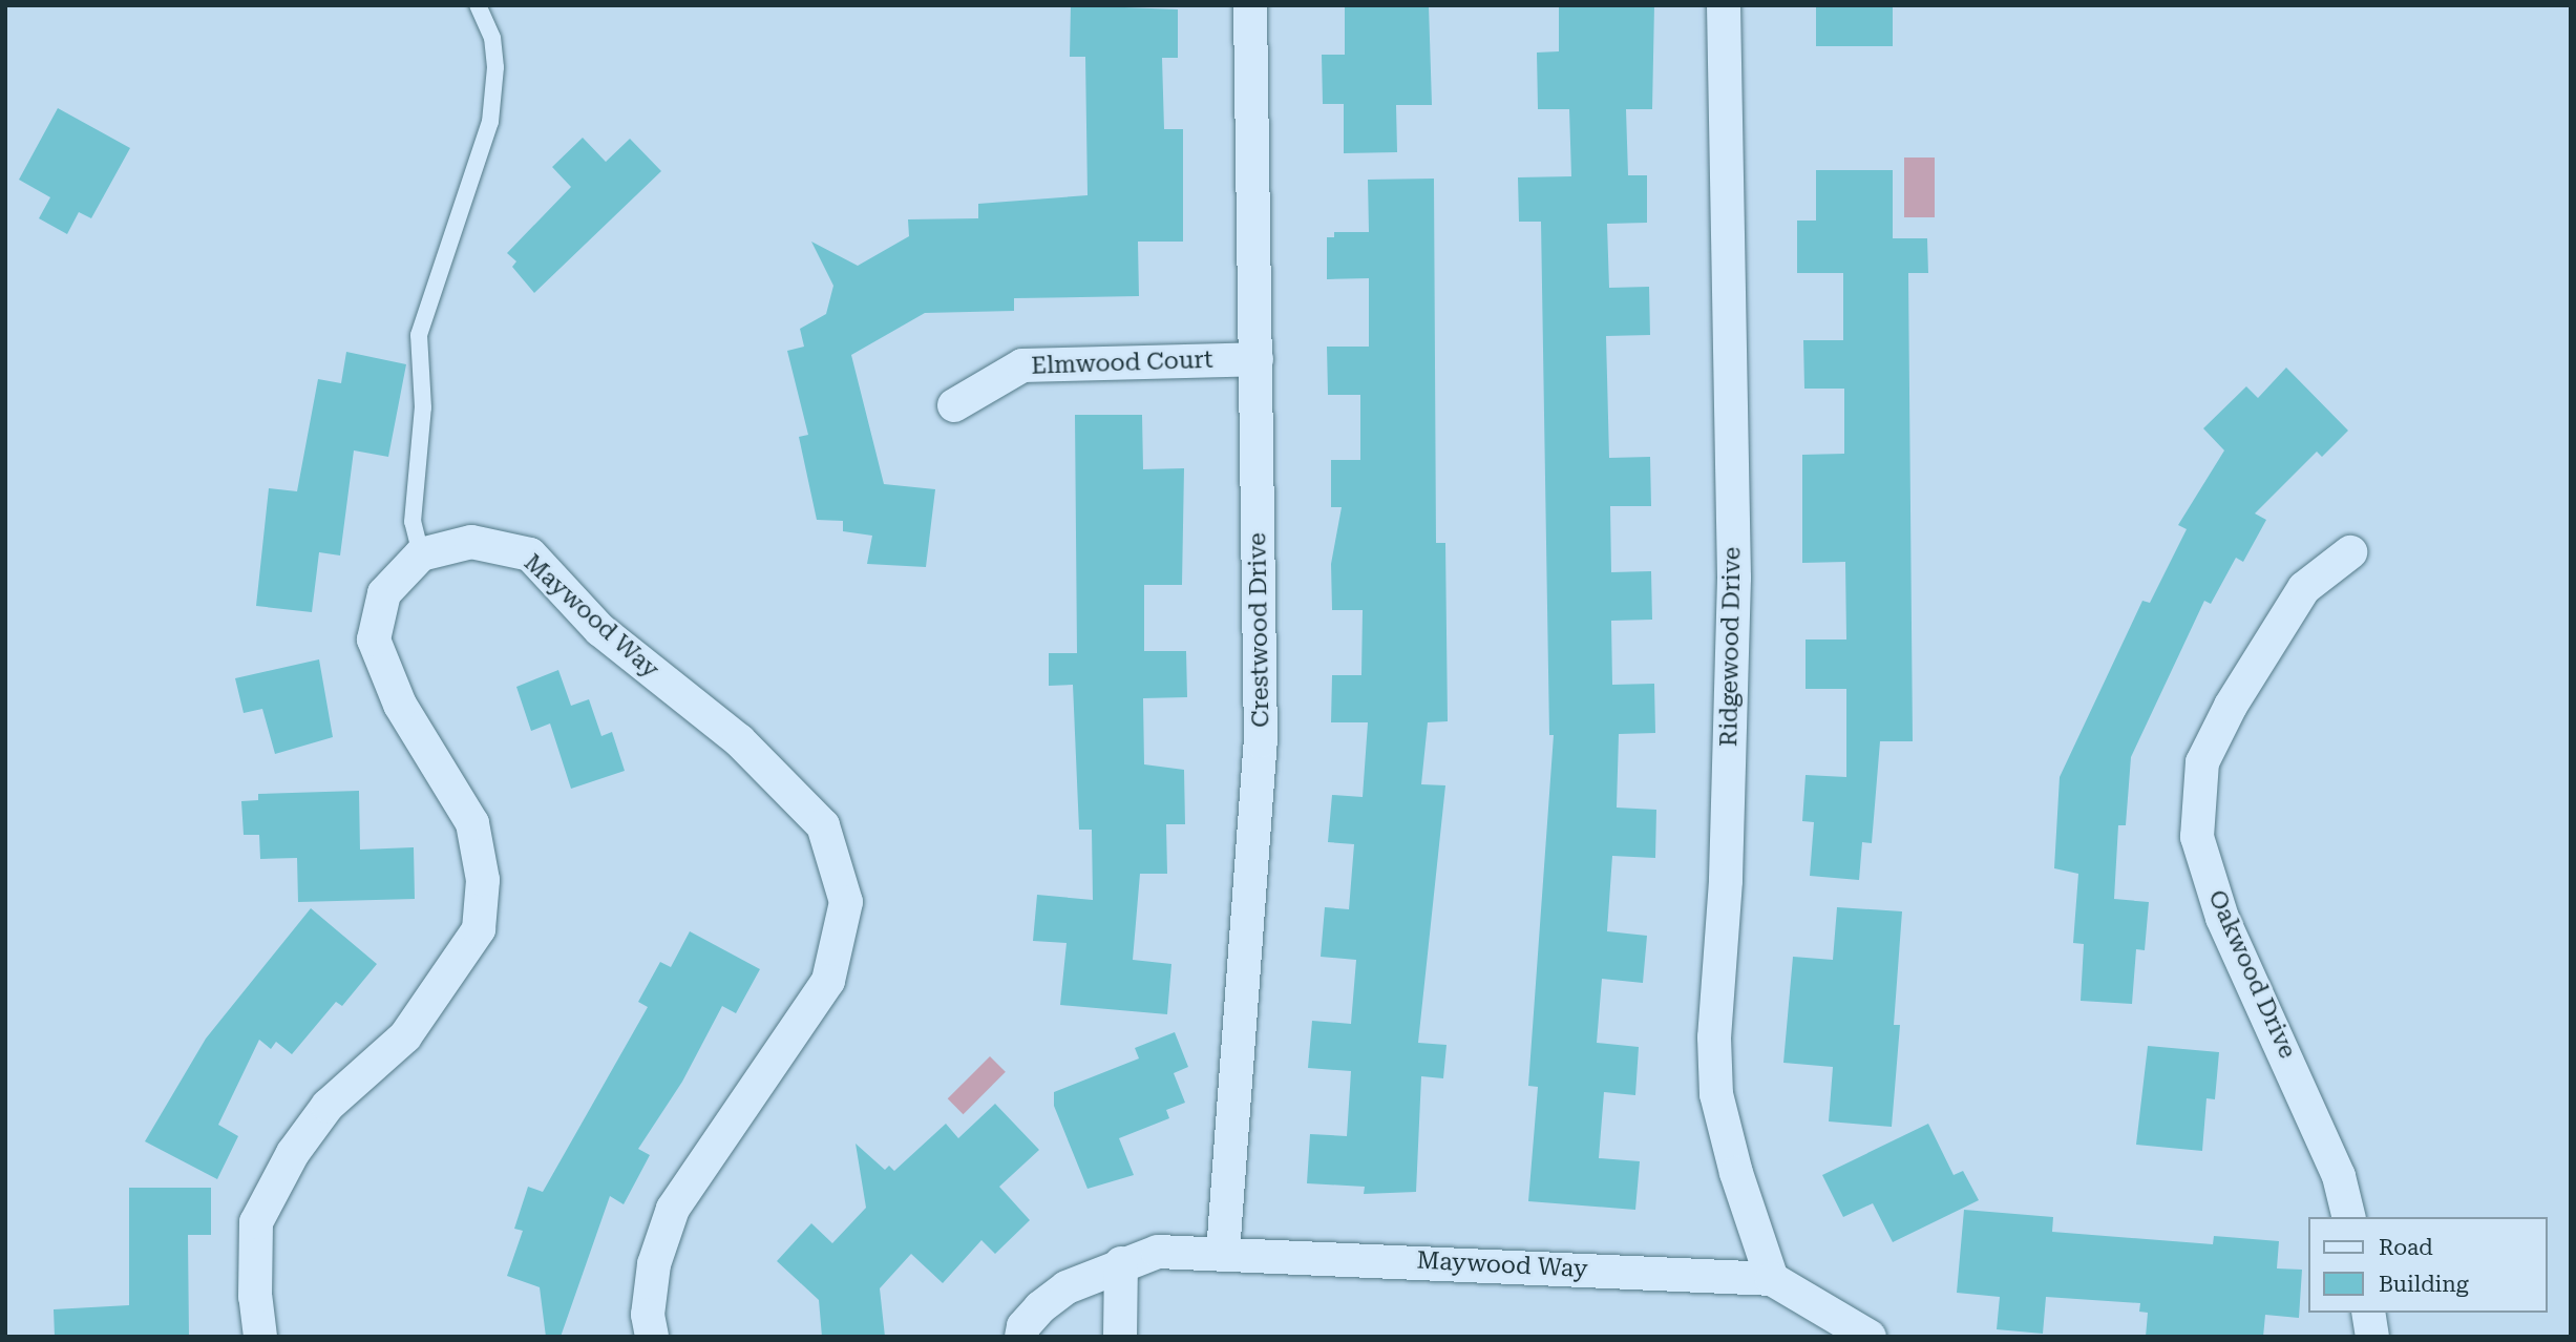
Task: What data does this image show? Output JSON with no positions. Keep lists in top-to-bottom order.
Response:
{
  "streets": {
    "street": [
      "Elmwood Court",
      "Maywood Way",
      "Crestwood Drive",
      "Ridgewood Drive",
      "Oakwood Drive"
    ]
  },
  "crossings": [
    ["Elmwood Court", "Crestwood Drive"],
    ["Maywood Way", "Crestwood Drive"],
    ["Maywood Way", "Ridgewood Drive"]
  ],
  "legend": ["Road", "Building"]
}
